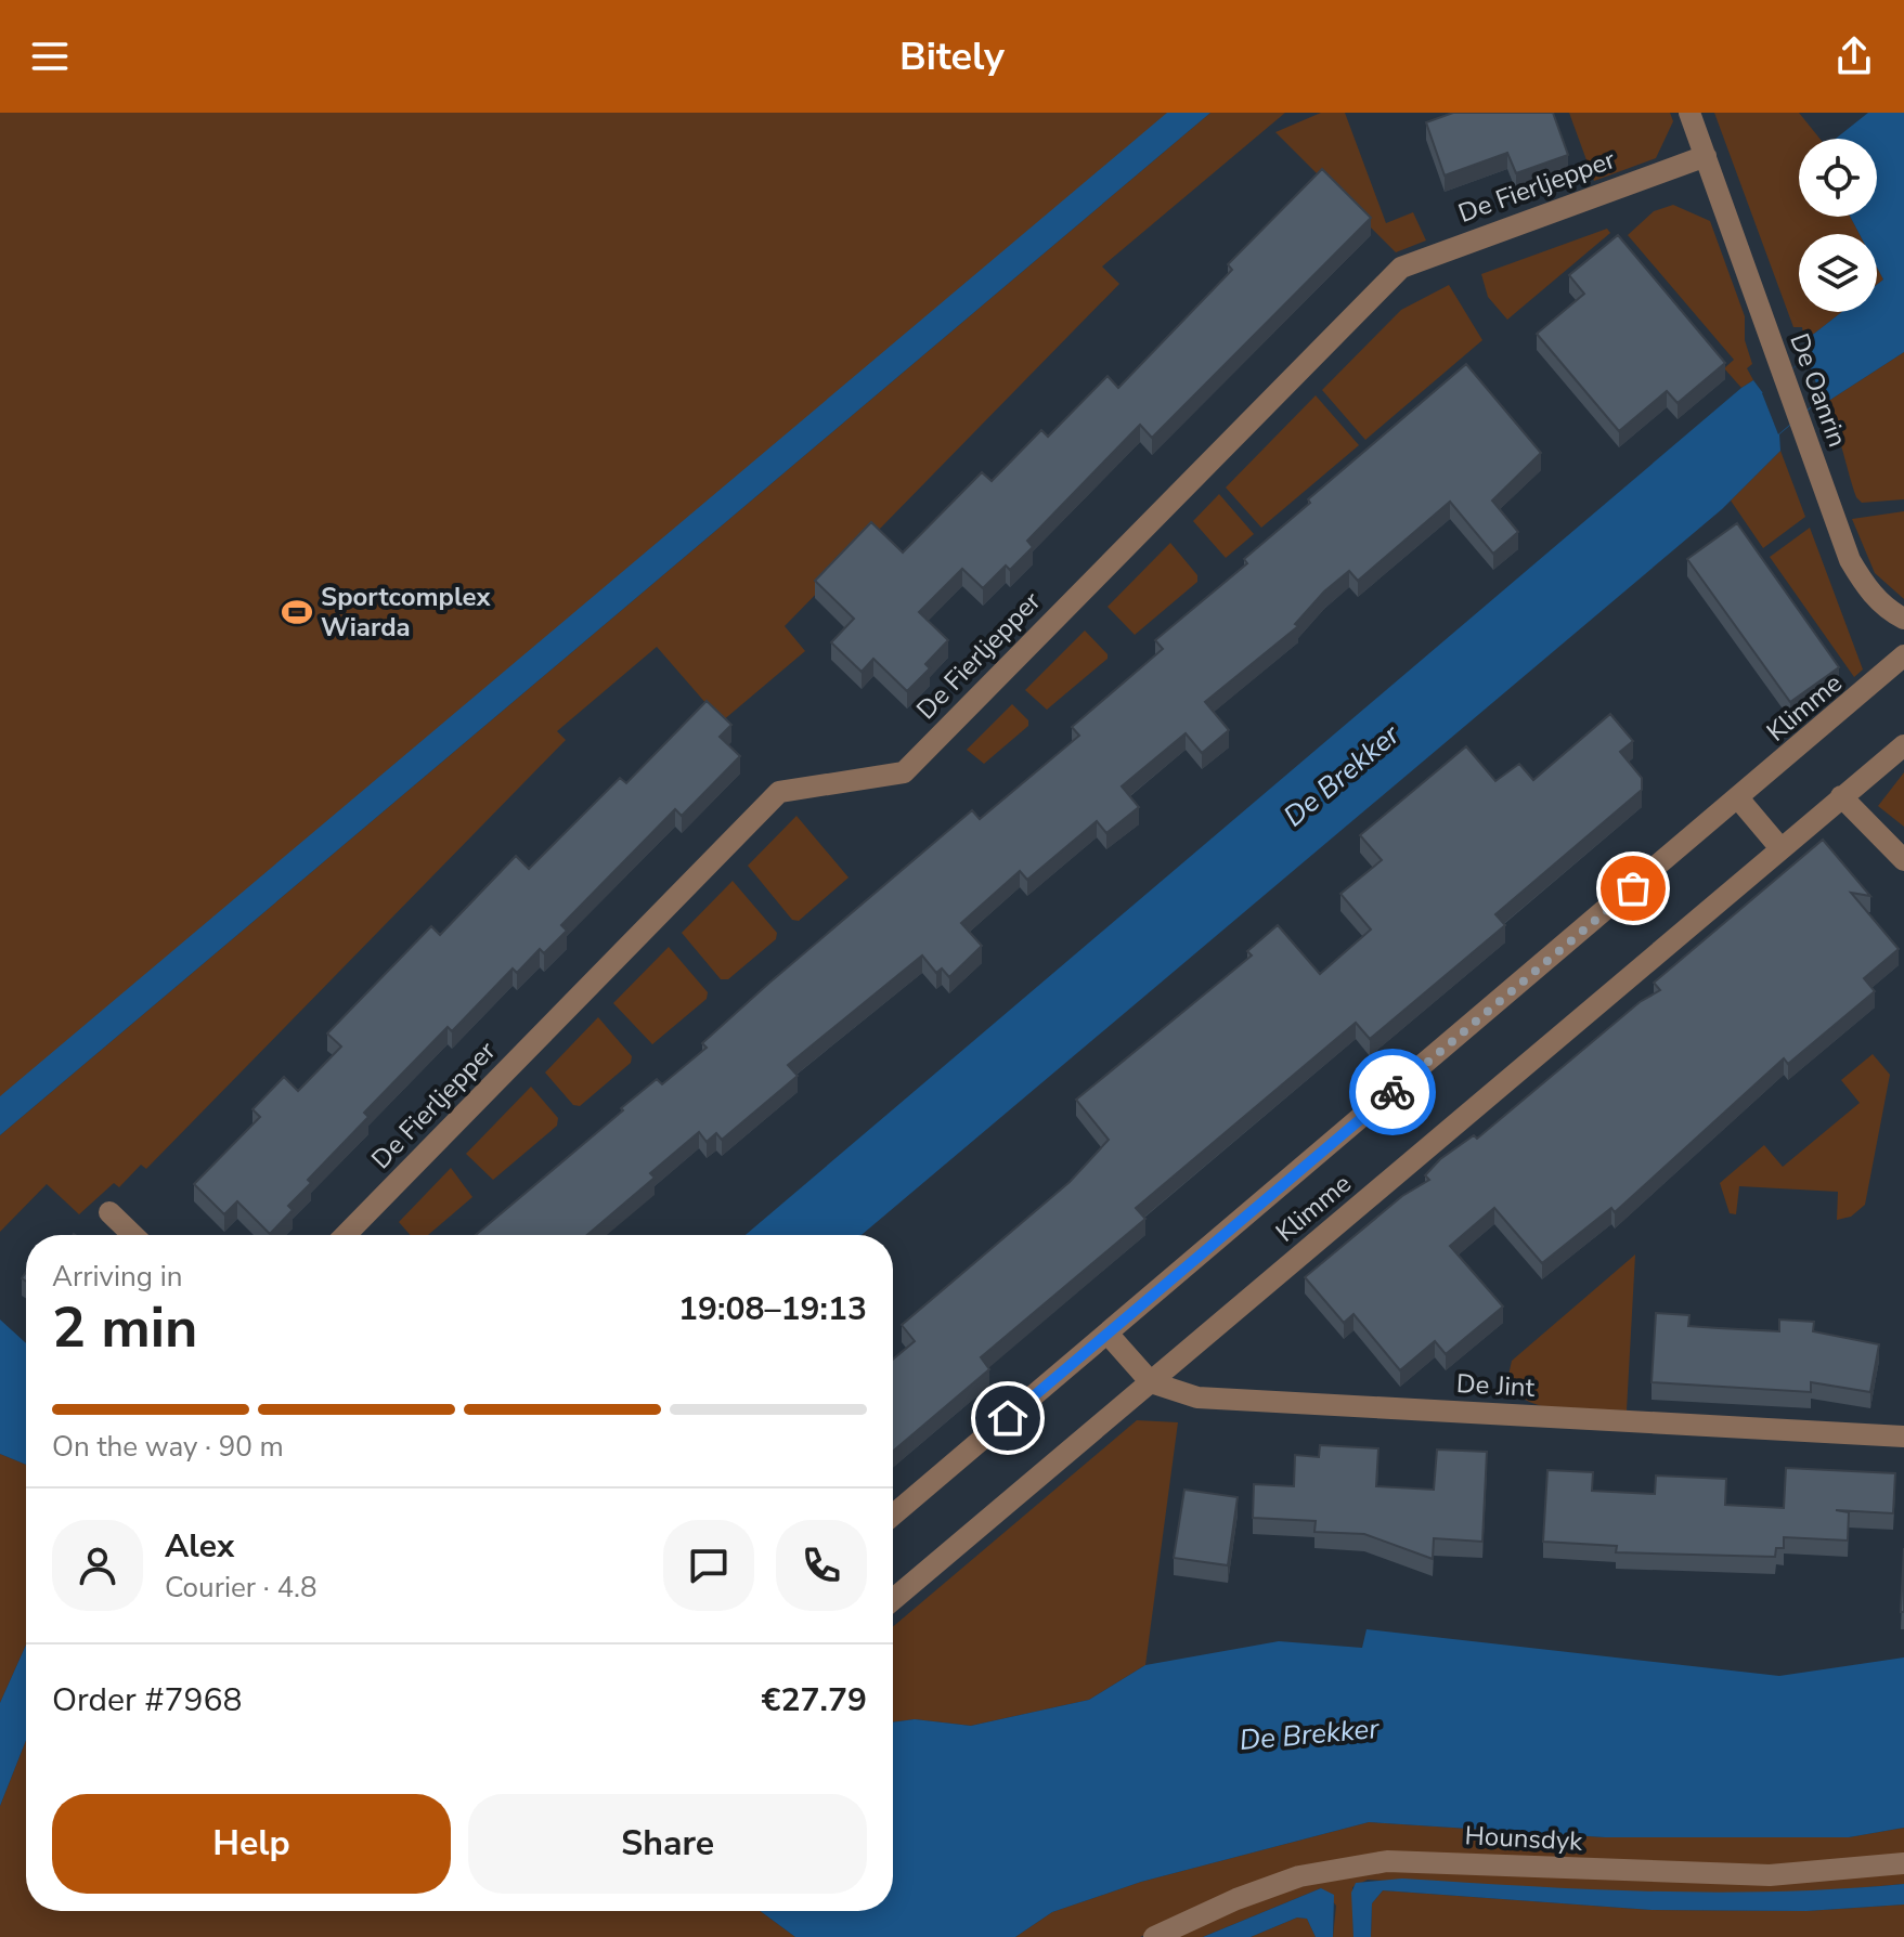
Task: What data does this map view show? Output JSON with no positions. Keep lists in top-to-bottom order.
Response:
{
  "streets": {
    "street": [
      "De Fierljepper",
      "De Oanrin",
      "Klimme",
      "De Jint",
      "Hounsdyk"
    ]
  },
  "crossings": [
    ["De Fierljepper", "De Oanrin"],
    ["Klimme", "De Jint"]
  ],
  "water": ["De Brekker"],
  "places": {
    "sports": ["Sportcomplex Wiarda"]
  },
  "page": {
    "header": "Bitely",
    "heading": ["2 min", "Arriving in", "19:08–19:13"],
    "panel": [
      "Alex",
      "Courier · 4.8",
      "Order #7968",
      "€27.79"
    ],
    "bar": "On the way · 90 m",
    "buttons": ["Help", "Share"]
  }
}
